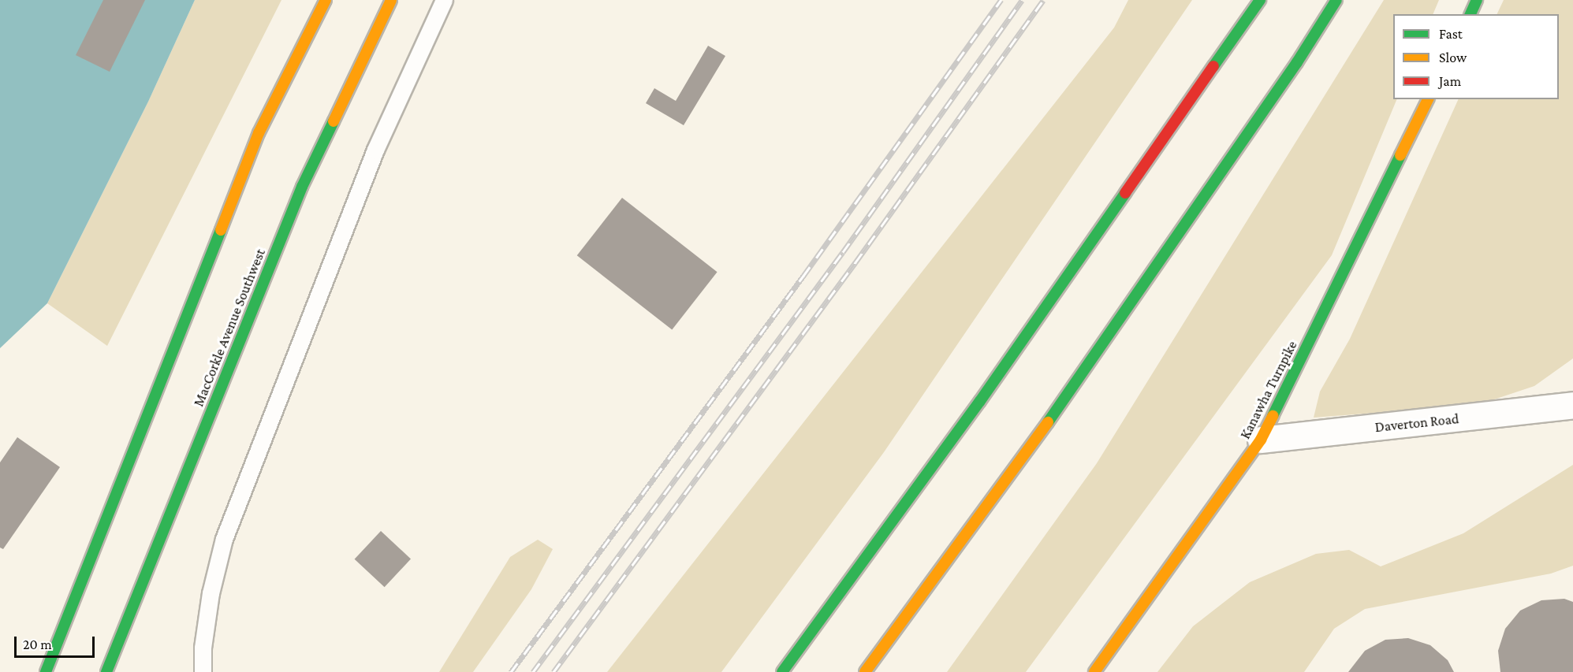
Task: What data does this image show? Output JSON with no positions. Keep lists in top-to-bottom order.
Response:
{
  "streets": {
    "main road": ["MacCorkle Avenue Southwest", "Kanawha Turnpike"],
    "street": ["Daverton Road"]
  },
  "crossings": [
    ["Kanawha Turnpike", "Daverton Road"]
  ],
  "legend": ["Fast", "Slow", "Jam"],
  "scale_bar": "20 m"
}
